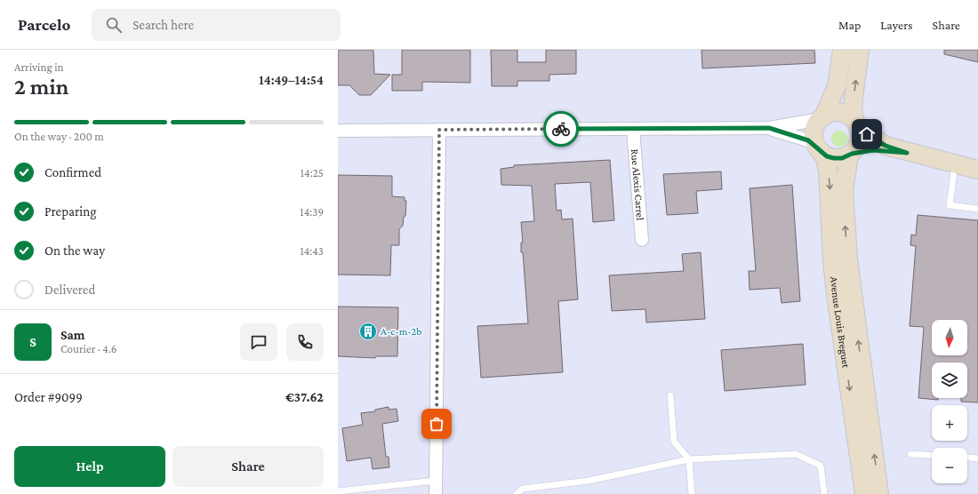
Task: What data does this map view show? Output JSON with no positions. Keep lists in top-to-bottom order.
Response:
{
  "streets": {
    "street": ["Rue Alexis Carrel", "Avenue Louis Breguet"]
  },
  "places": {
    "building": ["A-c-m-2b"]
  },
  "north": "bottom",
  "page": {
    "header": "Parcelo",
    "search": "Search here",
    "nav": ["Map", "Layers", "Share"],
    "heading": ["2 min", "Arriving in", "14:49–14:54"],
    "panel": [
      "Sam",
      "Courier · 4.6",
      "Order #9099",
      "€37.62"
    ],
    "bar": "On the way · 200 m",
    "list": [
      ["Confirmed", "14:25"],
      ["Preparing", "14:39"],
      ["On the way", "14:43"],
      "Delivered"
    ],
    "map_buttons": ["+", "−"],
    "round": "S",
    "buttons": ["Help", "Share"]
  }
}
